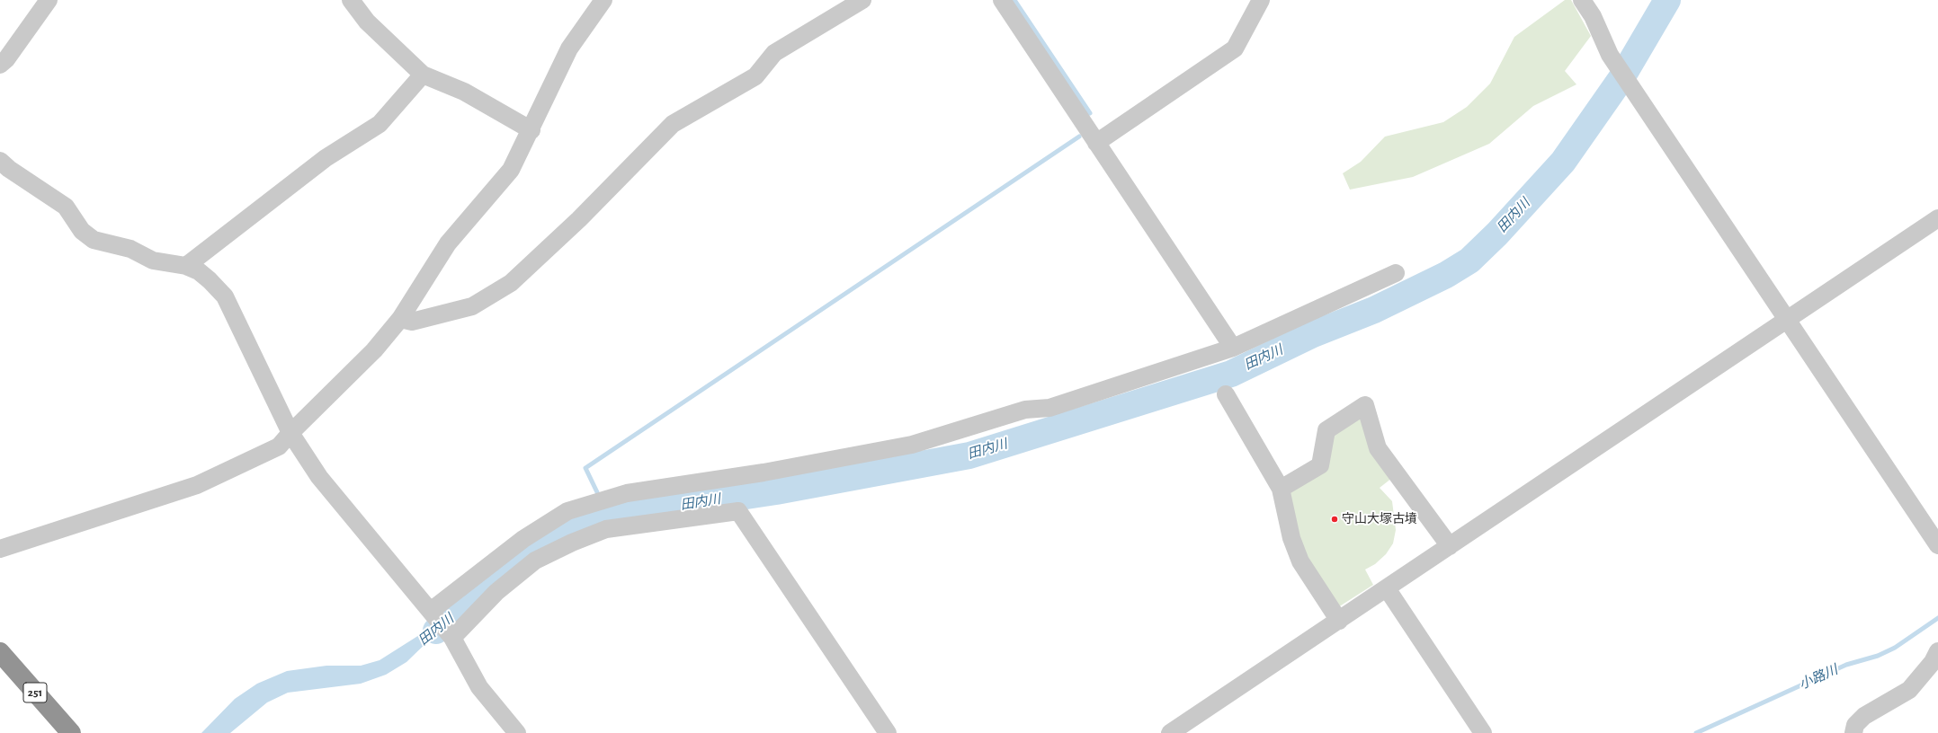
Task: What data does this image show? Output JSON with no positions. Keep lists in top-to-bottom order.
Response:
{
  "streets": {
    "highway": ["251"]
  },
  "water": ["田内川", "小路川"],
  "places": ["守山大塚古墳"]
}
